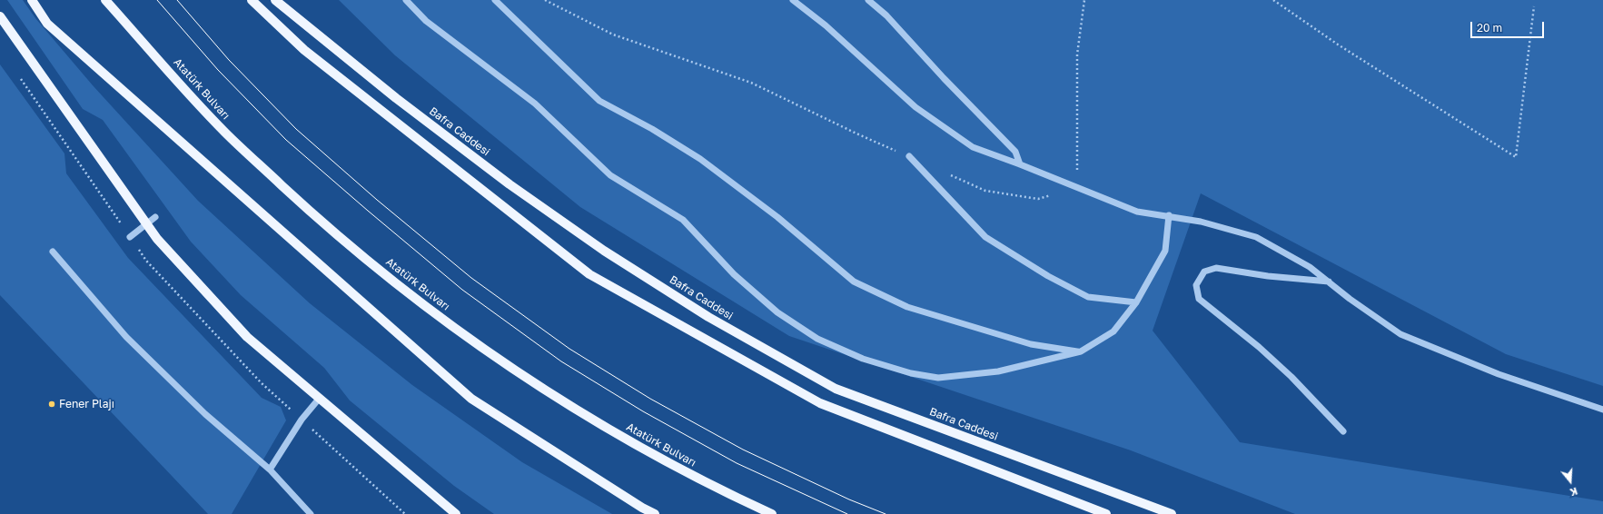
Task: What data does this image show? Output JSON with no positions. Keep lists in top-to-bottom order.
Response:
{
  "streets": {
    "main road": ["Atatürk Bulvarı", "Bafra Caddesi"]
  },
  "places": ["Fener Plajı"],
  "scale_bar": "20 m",
  "north": "bottom"
}
